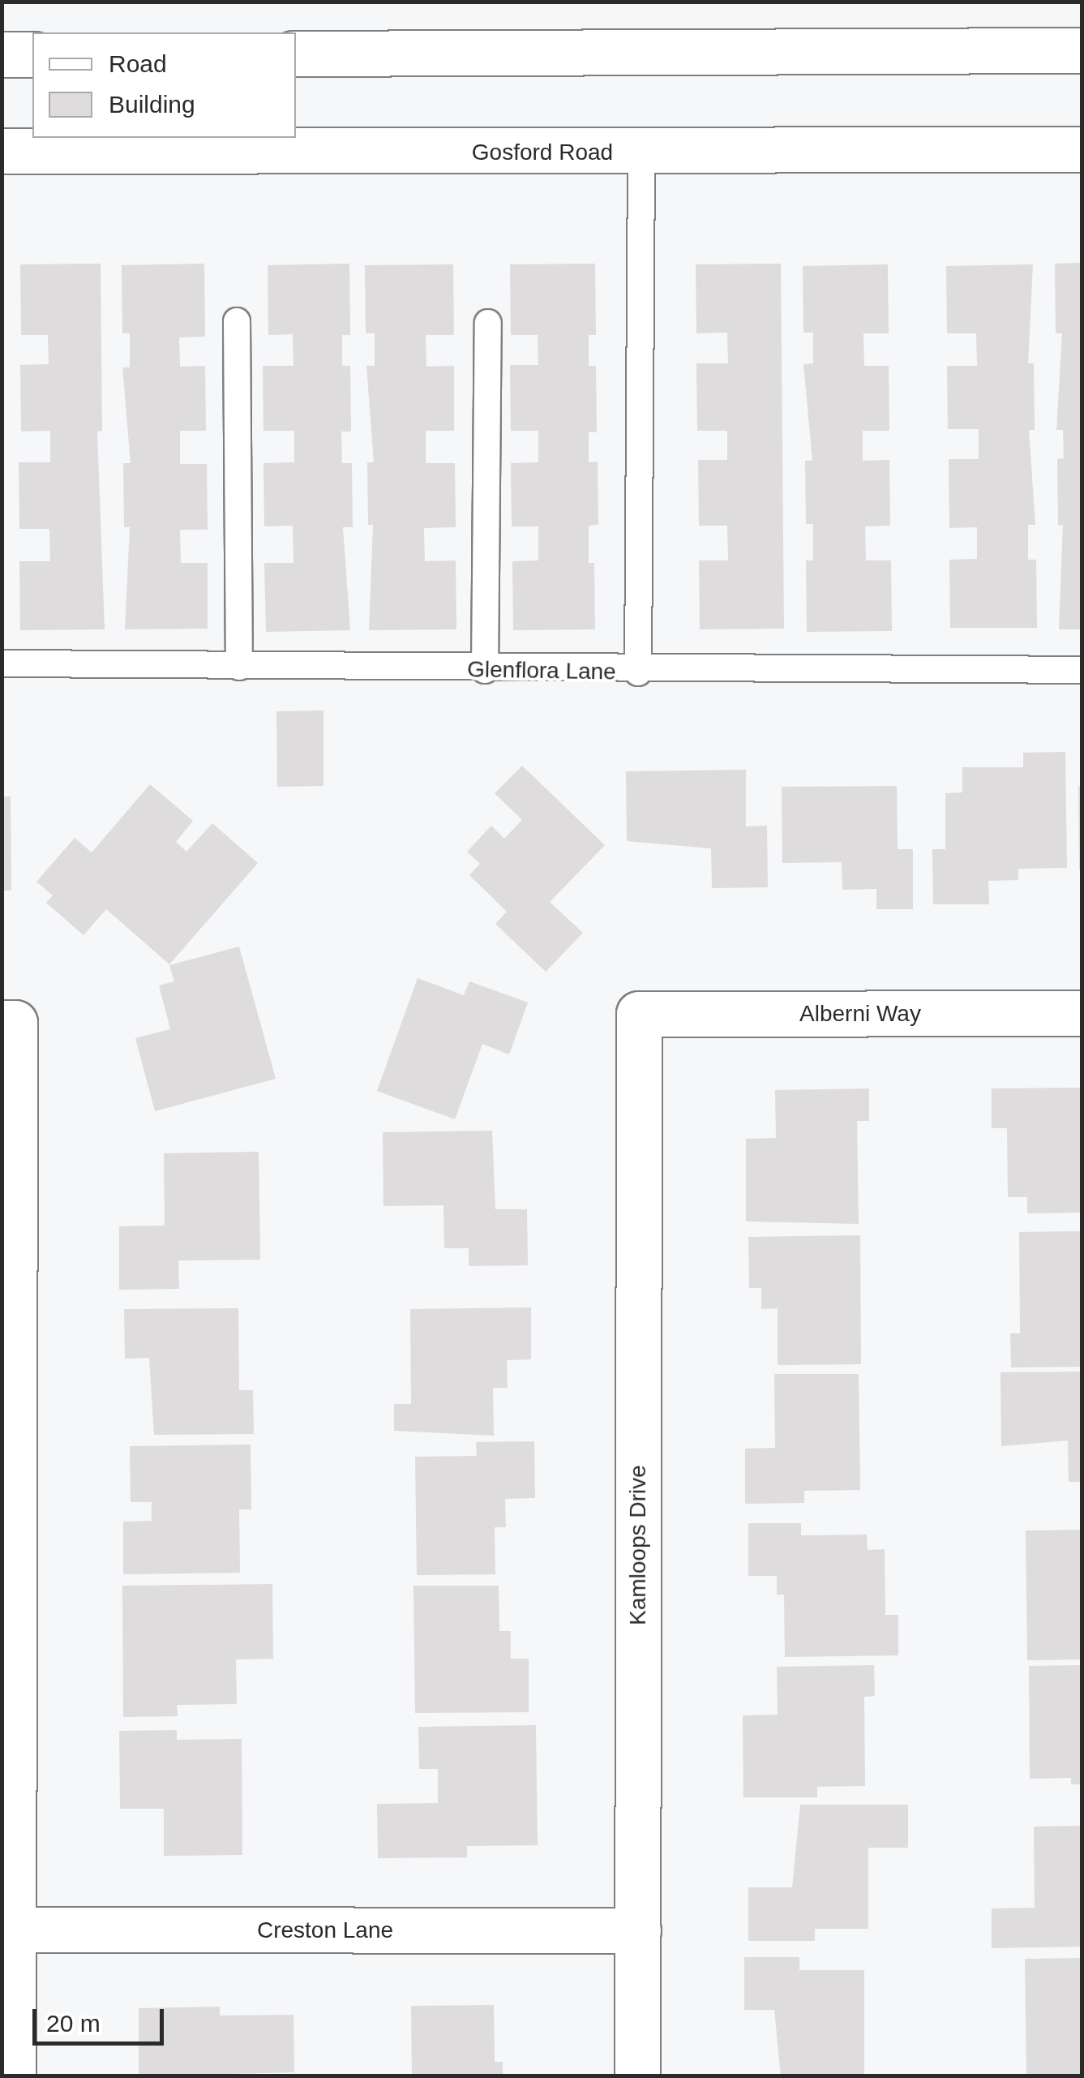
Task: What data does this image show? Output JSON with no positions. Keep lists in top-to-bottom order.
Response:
{
  "streets": {
    "street": [
      "Gosford Road",
      "Alberni Way",
      "Kamloops Drive",
      "Creston Lane"
    ],
    "lane": ["Glenflora Lane"]
  },
  "crossings": [
    ["Alberni Way", "Kamloops Drive"],
    ["Kamloops Drive", "Creston Lane"]
  ],
  "legend": ["Road", "Building"],
  "scale_bar": "20 m"
}
